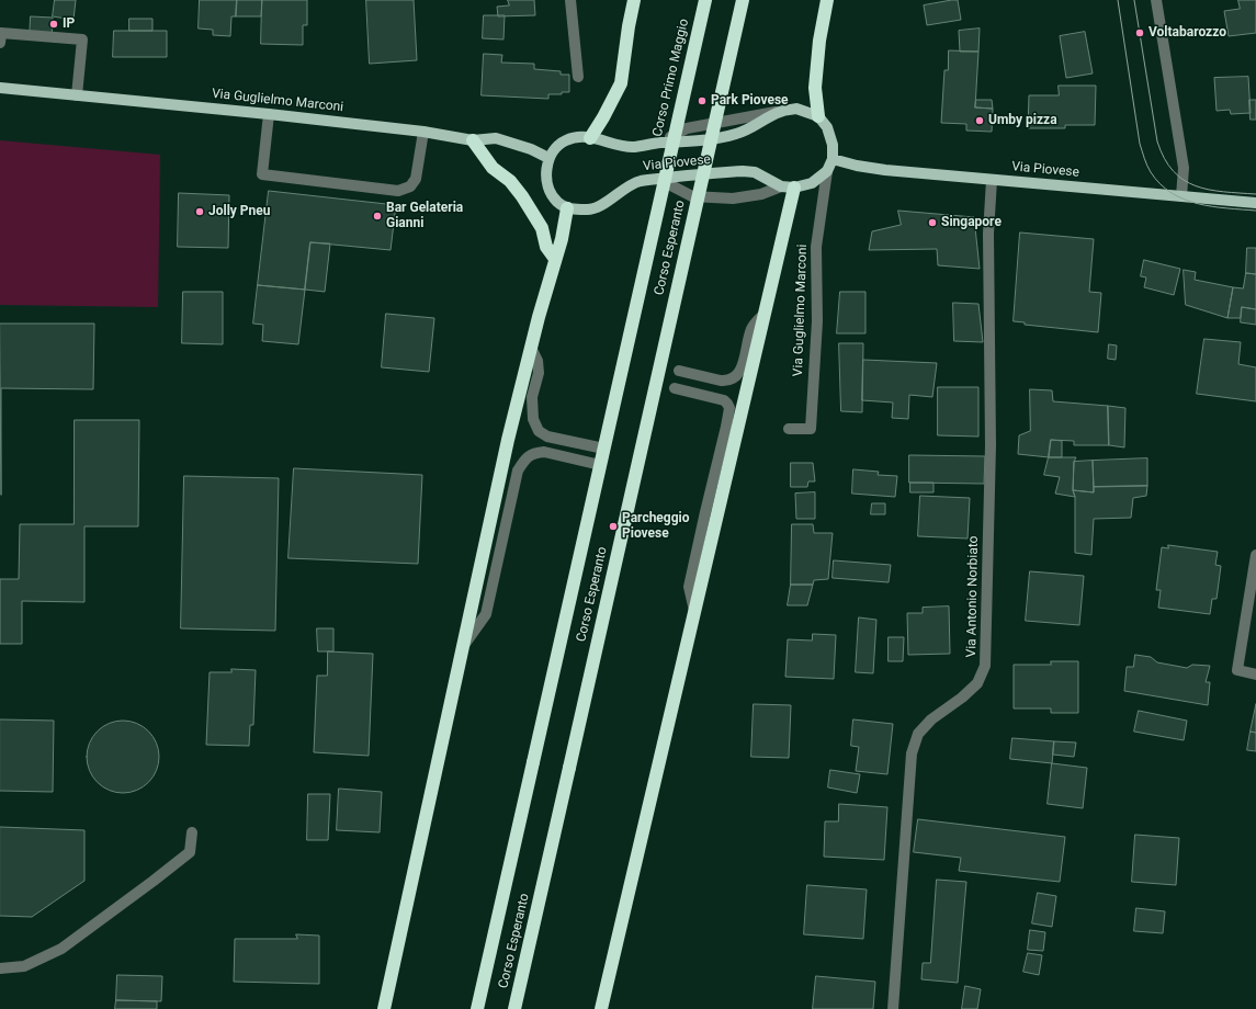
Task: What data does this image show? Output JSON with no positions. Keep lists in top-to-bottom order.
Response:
{
  "streets": {
    "highway": ["Corso Primo Maggio", "Corso Esperanto"],
    "main road": ["Via Guglielmo Marconi", "Via Piovese"],
    "street": ["Via Antonio Norbiato"]
  },
  "crossings": [
    ["Corso Primo Maggio", "Corso Esperanto"],
    ["Via Guglielmo Marconi", "Via Piovese"],
    ["Via Piovese", "Via Antonio Norbiato"]
  ],
  "places": [
    "IP",
    "Voltabarozzo",
    "Park Piovese",
    "Umby pizza",
    "Jolly Pneu",
    "Bar Gelateria Gianni",
    "Singapore",
    "Parcheggio Piovese"
  ]
}
